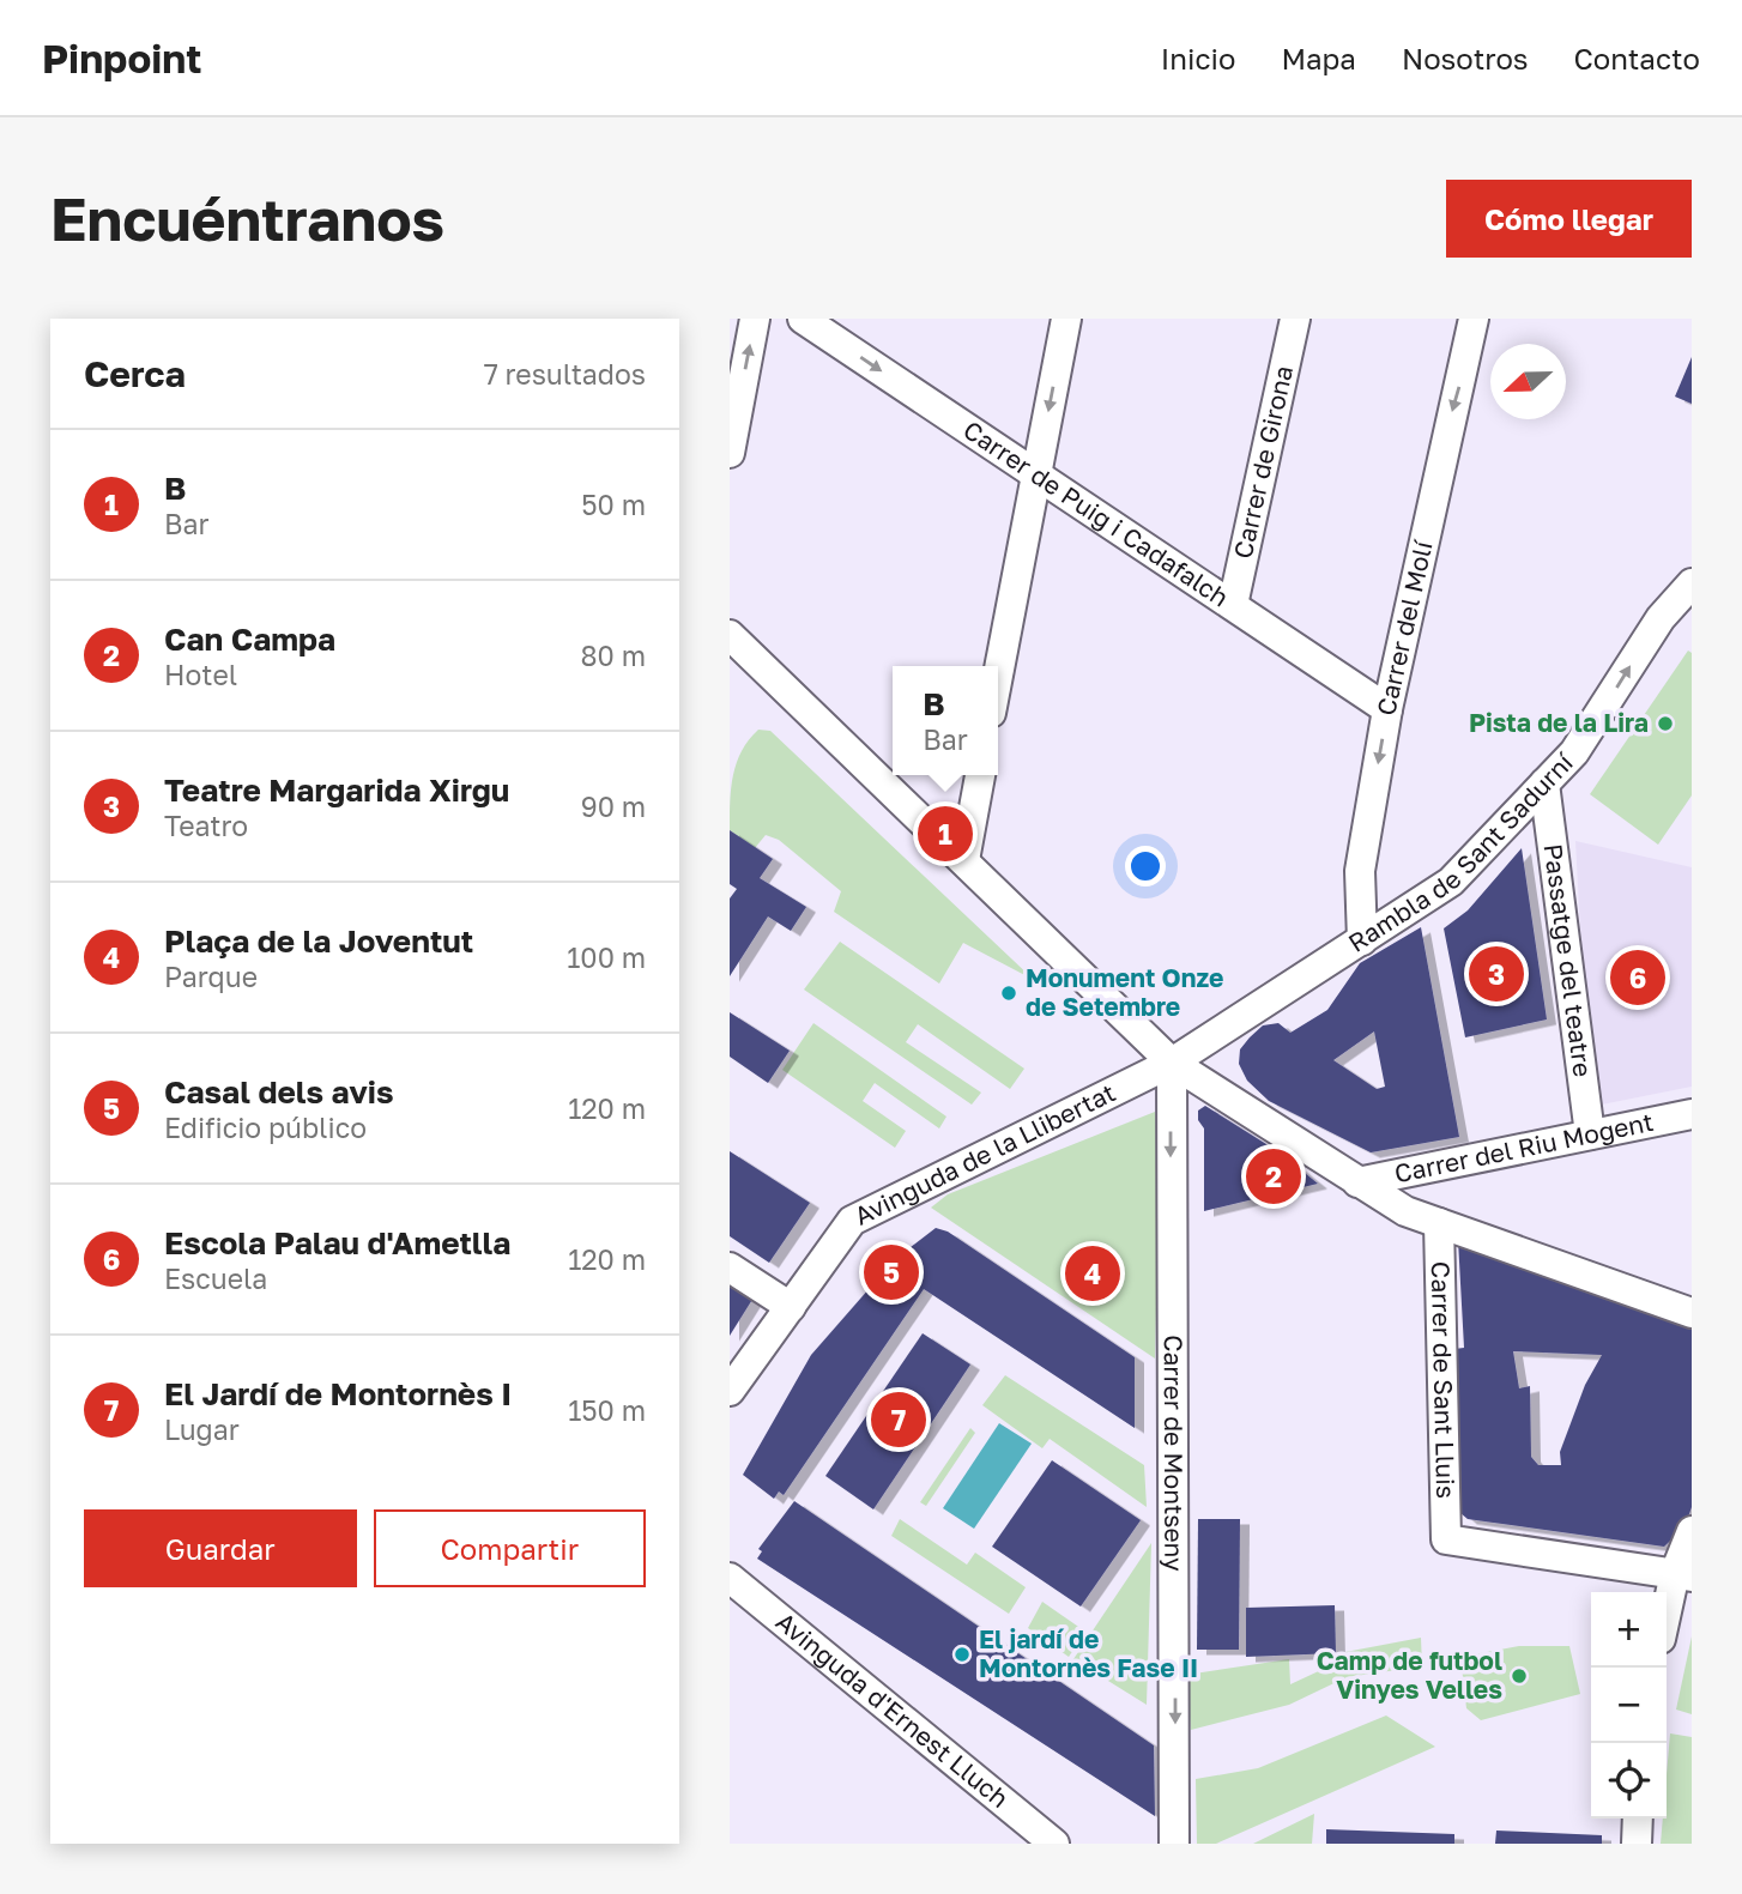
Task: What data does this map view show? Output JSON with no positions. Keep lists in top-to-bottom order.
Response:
{
  "streets": {
    "street": [
      "Carrer de Girona",
      "Carrer de Puig i Cadafalch",
      "Carrer del Molí",
      "Rambla de Sant Sadurní",
      "Passatge del teatre",
      "Carrer del Riu Mogent",
      "Avinguda de la Llibertat",
      "Carrer de Sant Lluis",
      "Carrer de Montseny",
      "Avinguda d'Ernest Lluch"
    ]
  },
  "crossings": [
    ["Carrer de Girona", "Carrer de Puig i Cadafalch"],
    ["Carrer de Puig i Cadafalch", "Carrer del Molí"],
    ["Carrer del Molí", "Rambla de Sant Sadurní"],
    ["Rambla de Sant Sadurní", "Passatge del teatre"],
    ["Rambla de Sant Sadurní", "Avinguda de la Llibertat"],
    ["Rambla de Sant Sadurní", "Carrer de Montseny"],
    ["Passatge del teatre", "Carrer del Riu Mogent"],
    ["Avinguda de la Llibertat", "Carrer de Montseny"]
  ],
  "one_way": ["Carrer de Puig i Cadafalch", "Carrer del Molí", "Carrer de Montseny"],
  "places": [
    "Pista de la Lira",
    "Monument Onze de Setembre",
    "El jardí de Montornès Fase II",
    "Camp de futbol Vinyes Velles"
  ],
  "north": "left",
  "page": {
    "header": "Pinpoint",
    "nav": [
      "Inicio",
      "Mapa",
      "Nosotros",
      "Contacto"
    ],
    "buttons": [
      "Cómo llegar",
      ["Guardar", "Compartir"]
    ],
    "title": "Encuéntranos",
    "heading": ["Cerca", "7 resultados"],
    "list": [
      {
        "mark": "1",
        "name": "B",
        "note": "Bar",
        "value": "50 m"
      },
      {
        "mark": "2",
        "name": "Can Campa",
        "note": "Hotel",
        "value": "80 m"
      },
      {
        "mark": "3",
        "name": "Teatre Margarida Xirgu",
        "note": "Teatro",
        "value": "90 m"
      },
      {
        "mark": "4",
        "name": "Plaça de la Joventut",
        "note": "Parque",
        "value": "100 m"
      },
      {
        "mark": "5",
        "name": "Casal dels avis",
        "note": "Edificio público",
        "value": "120 m"
      },
      {
        "mark": "6",
        "name": "Escola Palau d'Ametlla",
        "note": "Escuela",
        "value": "120 m"
      },
      {
        "mark": "7",
        "name": "El Jardí de Montornès I",
        "note": "Lugar",
        "value": "150 m"
      }
    ],
    "popup": ["B", "Bar"],
    "pins": [
      "1",
      "3",
      "6",
      "2",
      "5",
      "4",
      "7"
    ],
    "map_buttons": ["+", "−"]
  }
}
